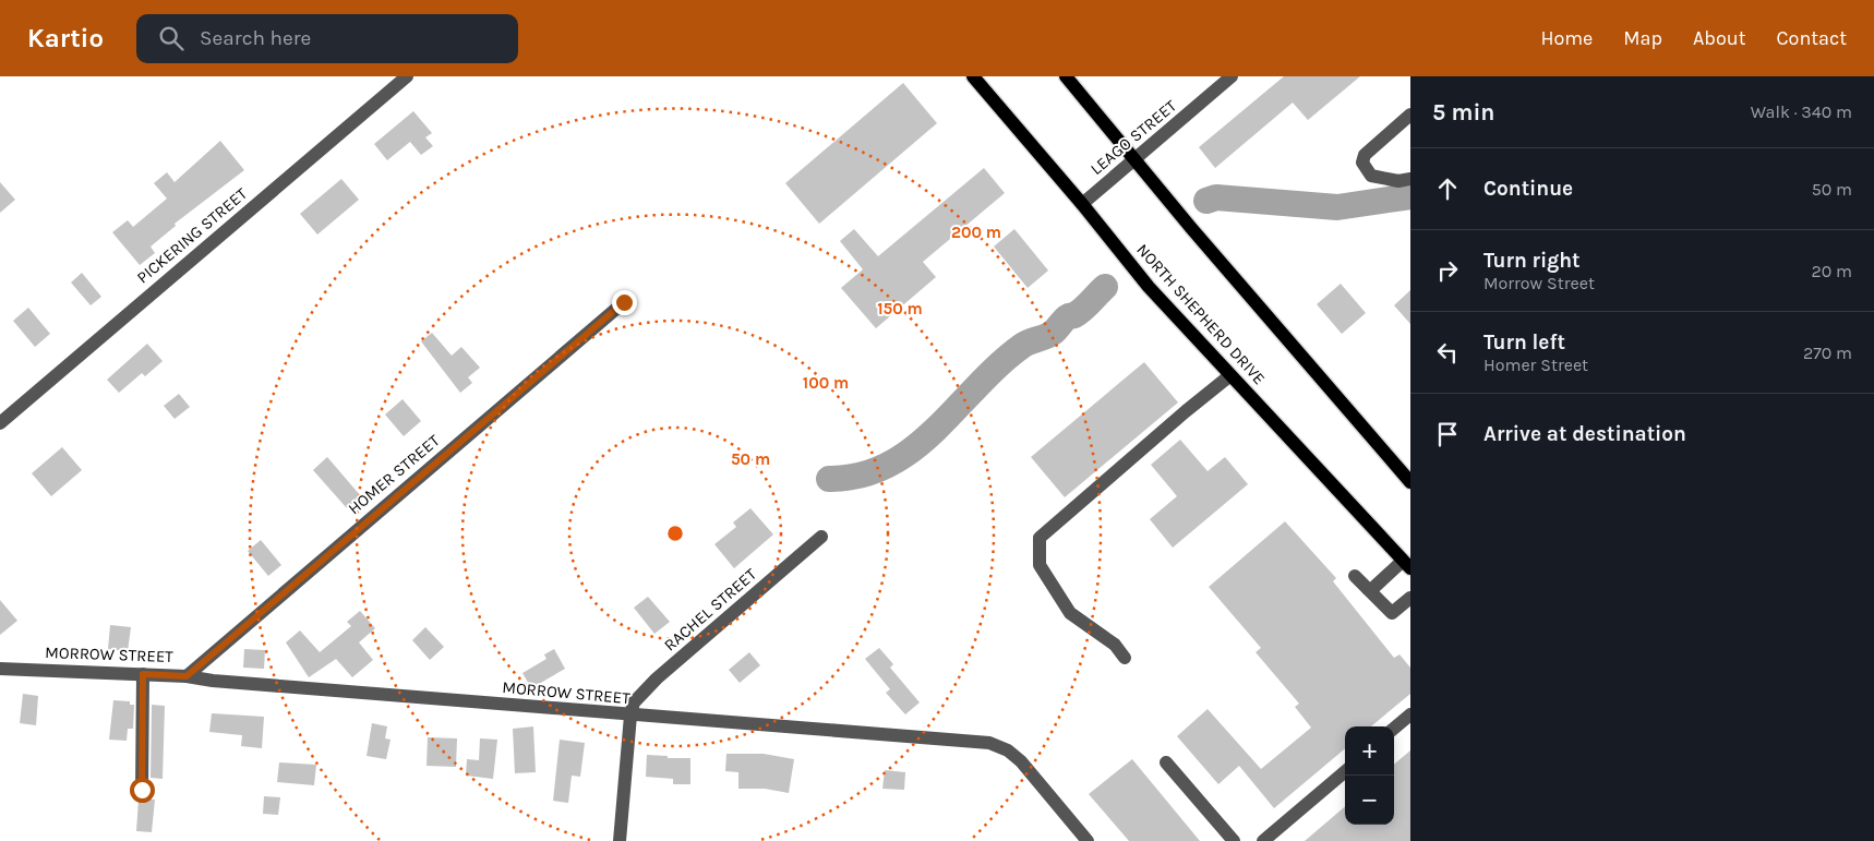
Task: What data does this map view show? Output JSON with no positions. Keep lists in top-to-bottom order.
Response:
{
  "streets": {
    "main road": ["NORTH SHEPHERD DRIVE"],
    "street": [
      "LEAGO STREET",
      "PICKERING STREET",
      "HOMER STREET",
      "RACHEL STREET",
      "MORROW STREET"
    ]
  },
  "crossings": [
    ["LEAGO STREET", "NORTH SHEPHERD DRIVE"],
    ["HOMER STREET", "MORROW STREET"],
    ["RACHEL STREET", "MORROW STREET"]
  ],
  "page": {
    "header": "Kartio",
    "search": "Search here",
    "nav": [
      "Home",
      "Map",
      "About",
      "Contact"
    ],
    "heading": ["5 min", "Walk · 340 m"],
    "list": [
      ["Continue", "50 m"],
      ["Turn right", "Morrow Street", "20 m"],
      ["Turn left", "Homer Street", "270 m"],
      "Arrive at destination"
    ],
    "map_buttons": ["+", "−"]
  },
  "rings": [
    "200 m",
    "150 m",
    "100 m",
    "50 m"
  ]
}
